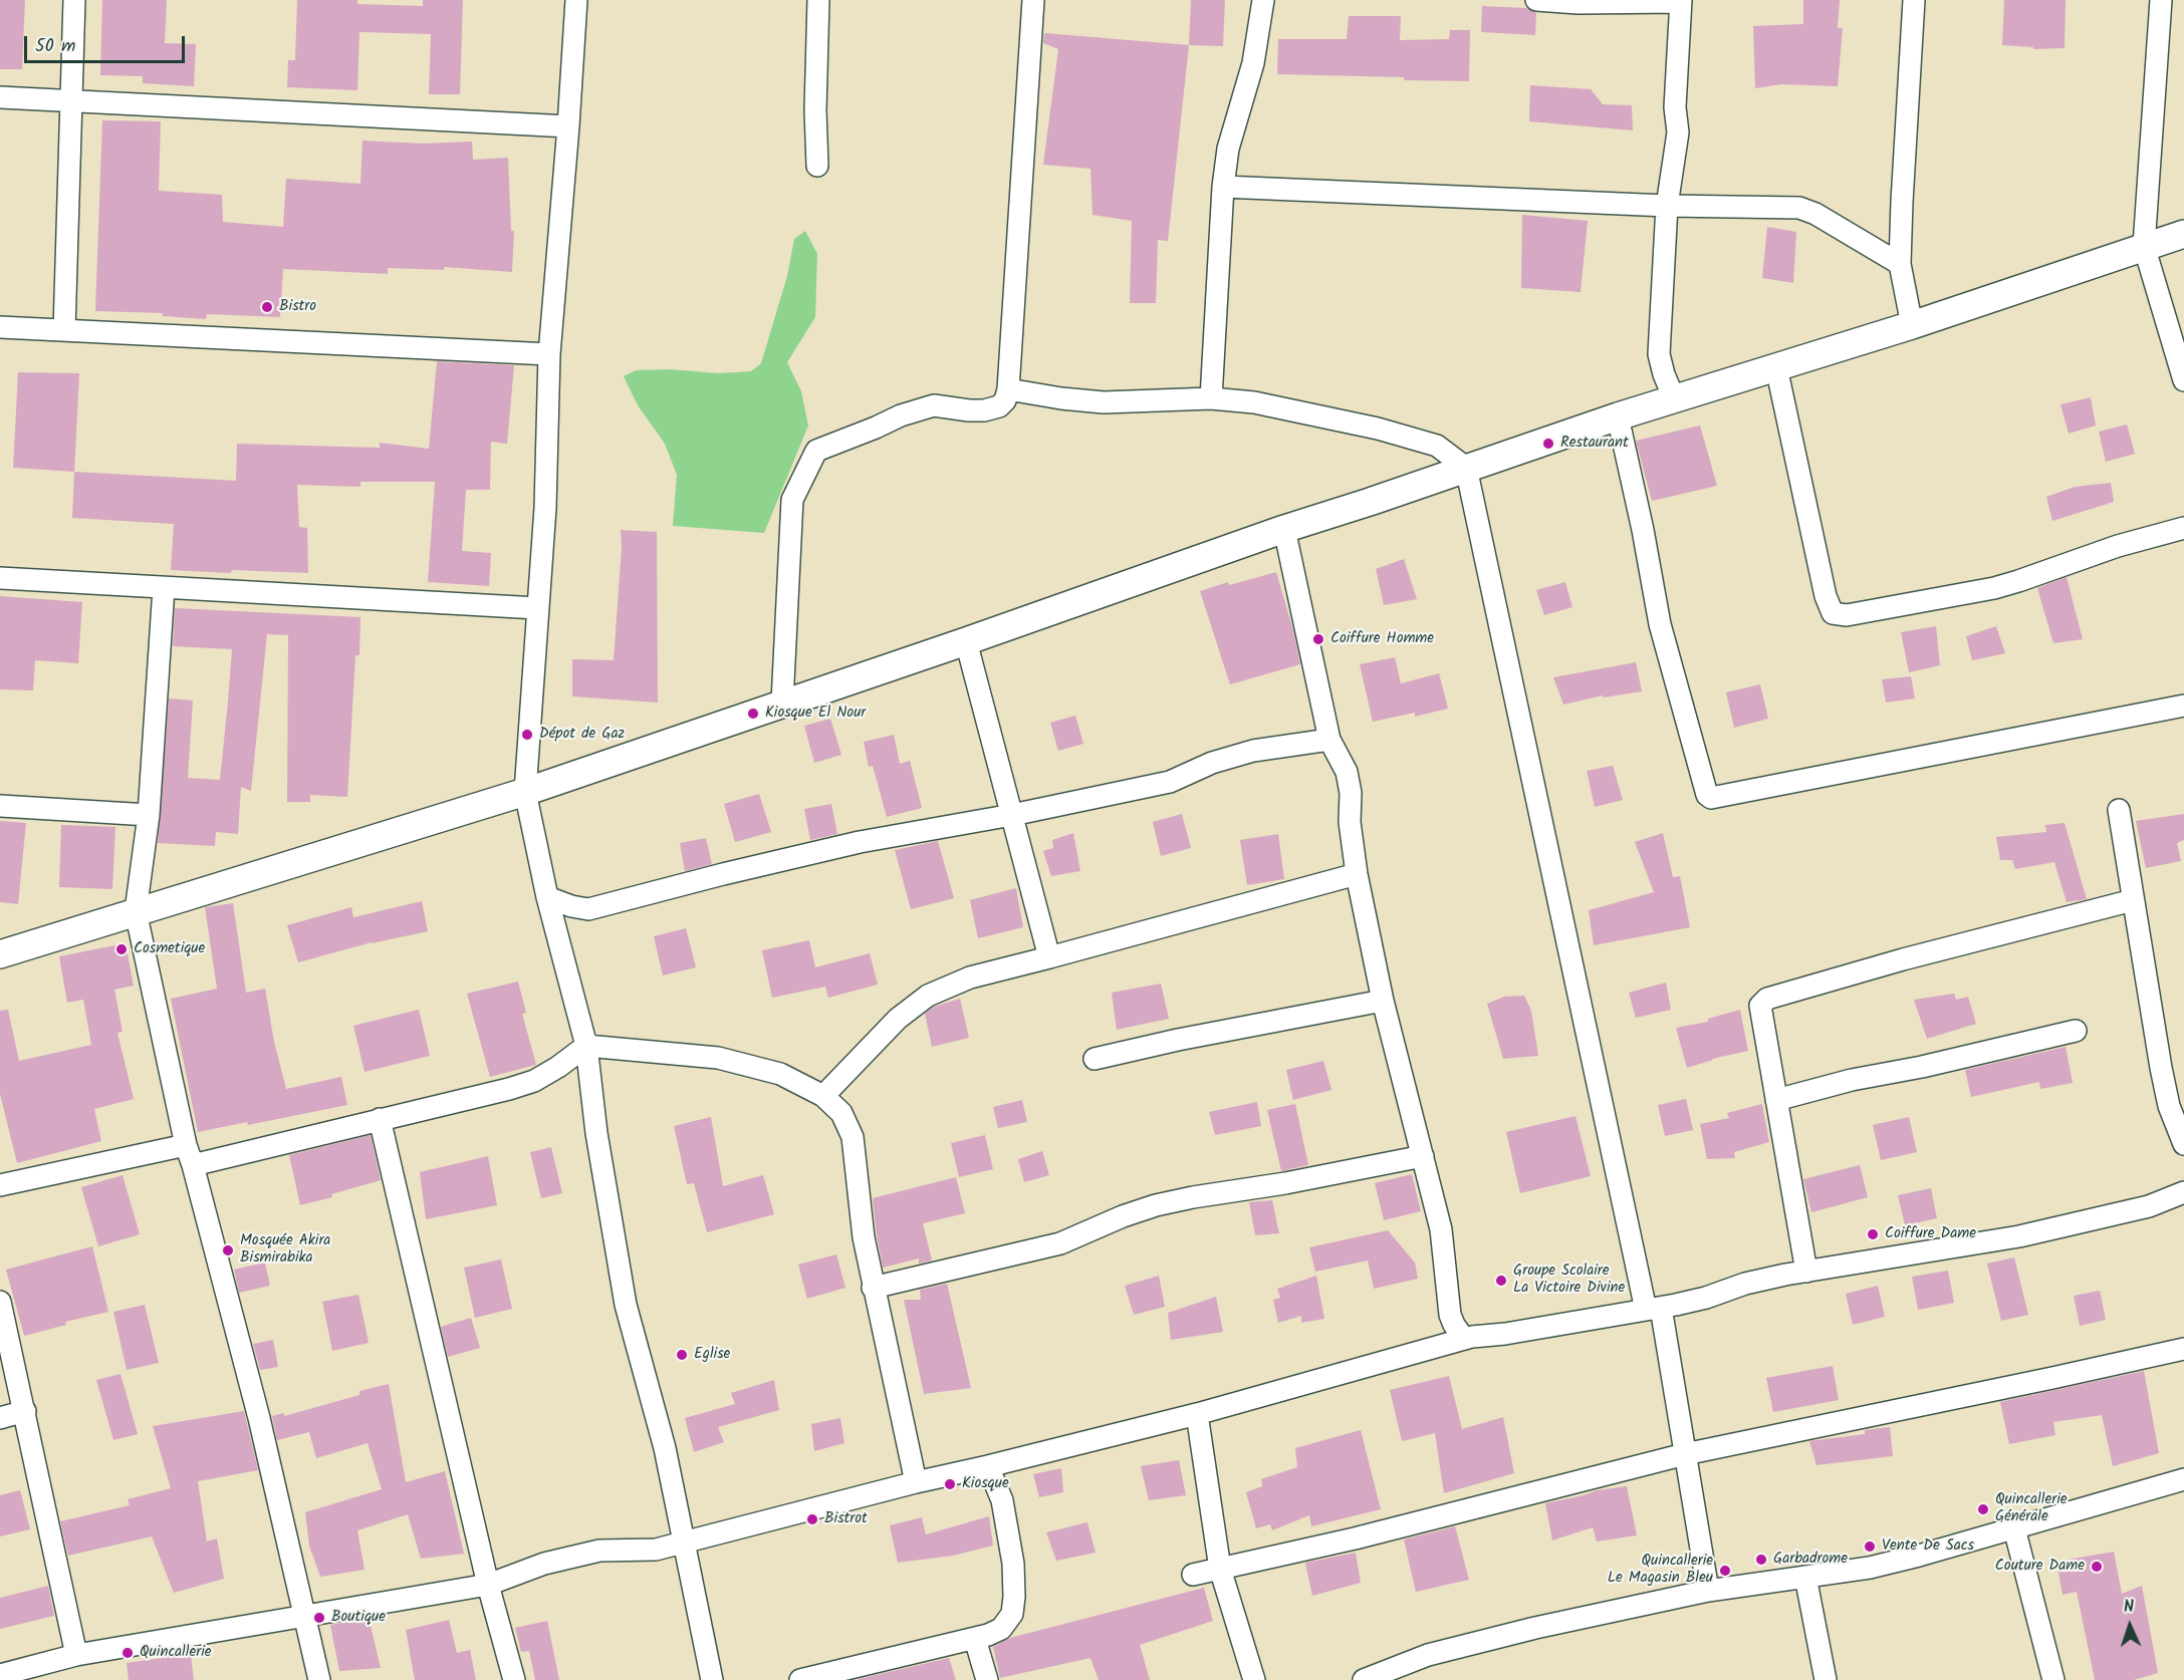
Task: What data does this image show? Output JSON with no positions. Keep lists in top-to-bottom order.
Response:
{
  "places": [
    "Bistro",
    "Restaurant",
    "Coiffure Homme",
    "Kiosque El Nour",
    "Dépot de Gaz",
    "Cosmetique",
    "Coiffure Dame",
    "Mosquée Akira Bismirabika",
    "Groupe Scolaire La Victoire Divine",
    "Eglise",
    "Kiosque",
    "Quincallerie Générale",
    "Bistrot",
    "Vente De Sacs",
    "Garbadrome",
    "Couture Dame",
    "Quincallerie Le Magasin Bleu",
    "Boutique",
    "Quincallerie"
  ],
  "scale_bar": "50 m",
  "north": "top"
}
